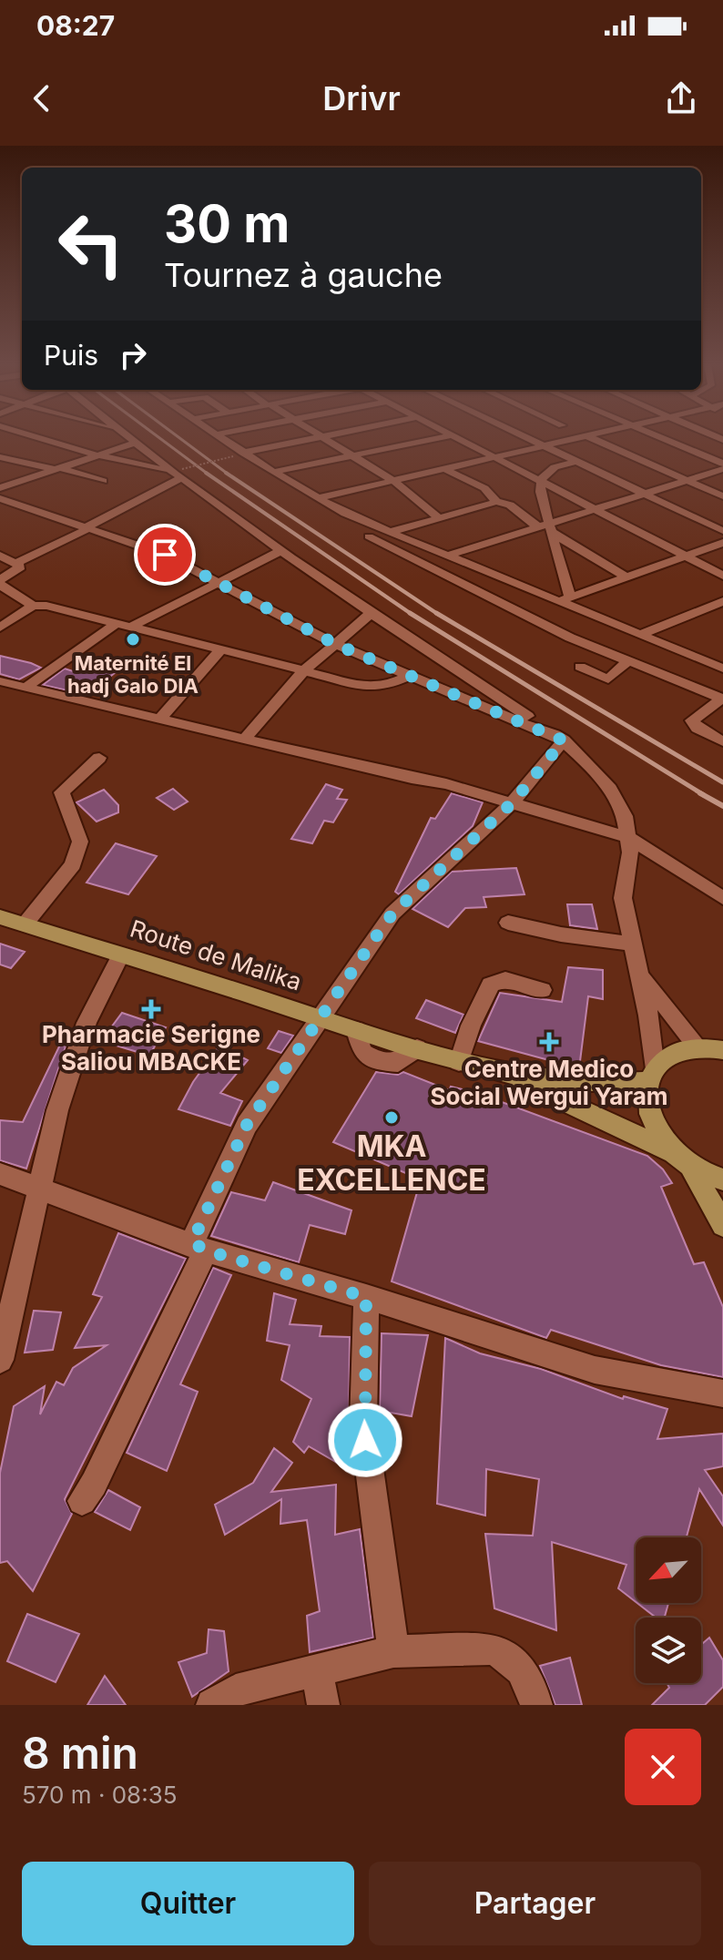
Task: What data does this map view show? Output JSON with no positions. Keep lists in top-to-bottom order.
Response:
{
  "streets": {
    "main road": ["Route de Malika"]
  },
  "places": {
    "other": ["Maternité El hadj Galo DIA", "MKA EXCELLENCE"],
    "health": ["Pharmacie Serigne Saliou MBACKE", "Centre Medico Social Wergui Yaram"]
  },
  "north": "bottom left",
  "page": {
    "status": "08:27",
    "header": "Drivr",
    "turn": ["30 m", "Tournez à gauche"],
    "then": "Puis",
    "heading": ["8 min", "570 m · 08:35"],
    "buttons": ["Quitter", "Partager"]
  }
}
